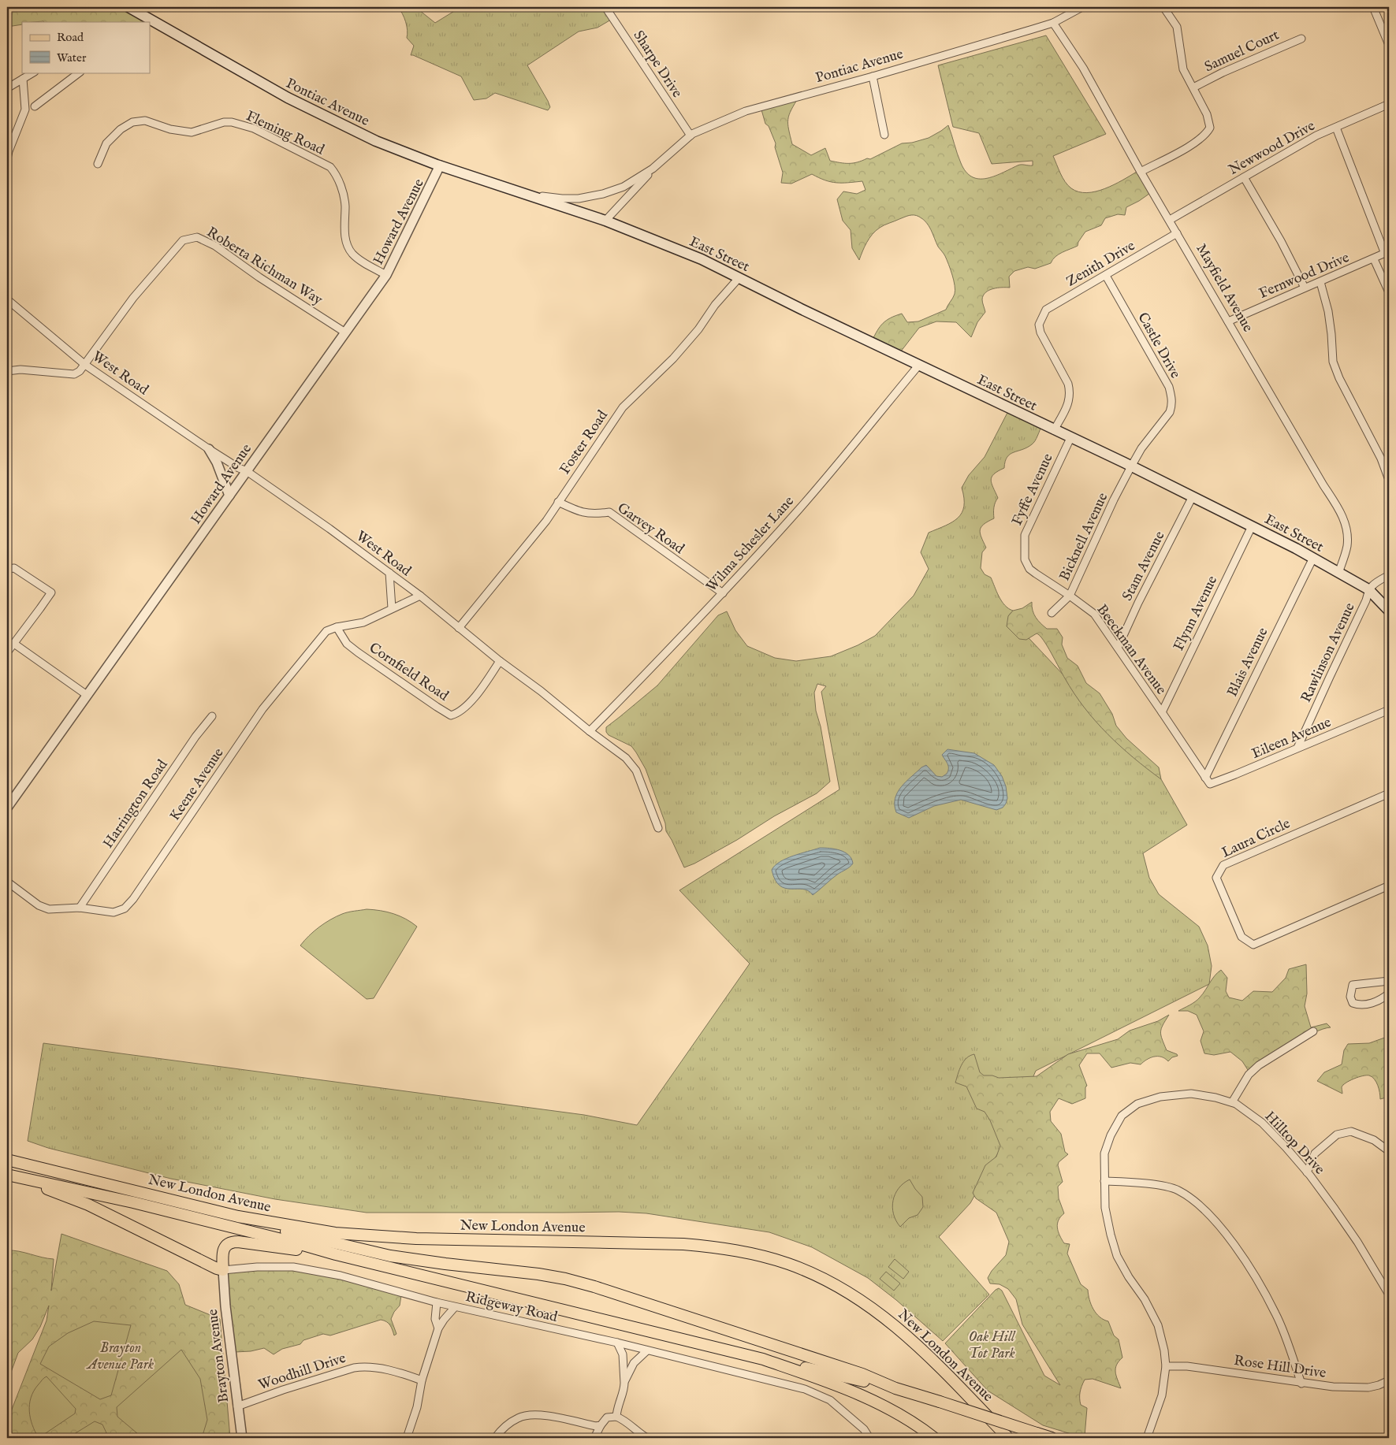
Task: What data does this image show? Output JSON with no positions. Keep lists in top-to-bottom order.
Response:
{
  "streets": {
    "main road": ["Pontiac Avenue", "East Street", "New London Avenue"],
    "street": [
      "Samuel Court",
      "Sharpe Drive",
      "Fleming Road",
      "Newwood Drive",
      "Howard Avenue",
      "Zenith Drive",
      "Roberta Richman Way",
      "Fernwood Drive",
      "Mayfield Avenue",
      "Castle Drive",
      "West Road",
      "Foster Road",
      "Fyffe Avenue",
      "Garvey Road",
      "Bicknell Avenue",
      "Wilma Schesler Lane",
      "Stam Avenue",
      "Flynn Avenue",
      "Beeckman Avenue",
      "Rawlinson Avenue",
      "Blais Avenue",
      "Cornfield Road",
      "Eileen Avenue",
      "Keene Avenue",
      "Harrington Road",
      "Laura Circle",
      "Hilltop Drive",
      "Ridgeway Road",
      "Brayton Avenue",
      "Rose Hill Drive",
      "Woodhill Drive"
    ]
  },
  "crossings": [
    ["Sharpe Drive", "Pontiac Avenue"],
    ["Pontiac Avenue", "Howard Avenue"],
    ["Pontiac Avenue", "East Street"],
    ["Pontiac Avenue", "Mayfield Avenue"],
    ["Fleming Road", "Howard Avenue"],
    ["Newwood Drive", "Mayfield Avenue"],
    ["Howard Avenue", "Roberta Richman Way"],
    ["Howard Avenue", "West Road"],
    ["East Street", "Zenith Drive"],
    ["East Street", "Mayfield Avenue"],
    ["East Street", "Castle Drive"],
    ["East Street", "Foster Road"],
    ["East Street", "Fyffe Avenue"],
    ["East Street", "Bicknell Avenue"],
    ["East Street", "Wilma Schesler Lane"],
    ["East Street", "Stam Avenue"],
    ["East Street", "Flynn Avenue"],
    ["East Street", "Rawlinson Avenue"],
    ["East Street", "Blais Avenue"],
    ["Zenith Drive", "Mayfield Avenue"],
    ["Zenith Drive", "Castle Drive"],
    ["Roberta Richman Way", "West Road"],
    ["Fernwood Drive", "Mayfield Avenue"],
    ["Castle Drive", "Bicknell Avenue"],
    ["West Road", "Foster Road"],
    ["West Road", "Wilma Schesler Lane"],
    ["West Road", "Cornfield Road"],
    ["West Road", "Keene Avenue"],
    ["Foster Road", "Garvey Road"],
    ["Fyffe Avenue", "Beeckman Avenue"],
    ["Garvey Road", "Wilma Schesler Lane"],
    ["Bicknell Avenue", "Beeckman Avenue"],
    ["Stam Avenue", "Beeckman Avenue"],
    ["Flynn Avenue", "Beeckman Avenue"],
    ["Beeckman Avenue", "Blais Avenue"],
    ["Beeckman Avenue", "Eileen Avenue"],
    ["Rawlinson Avenue", "Eileen Avenue"],
    ["Blais Avenue", "Eileen Avenue"],
    ["Cornfield Road", "Keene Avenue"],
    ["Keene Avenue", "Harrington Road"],
    ["Hilltop Drive", "Rose Hill Drive"],
    ["Ridgeway Road", "Brayton Avenue"],
    ["Brayton Avenue", "Woodhill Drive"]
  ],
  "parks": ["Oak Hill Tot Park", "Brayton Avenue Park"],
  "legend": ["Road", "Water"]
}
